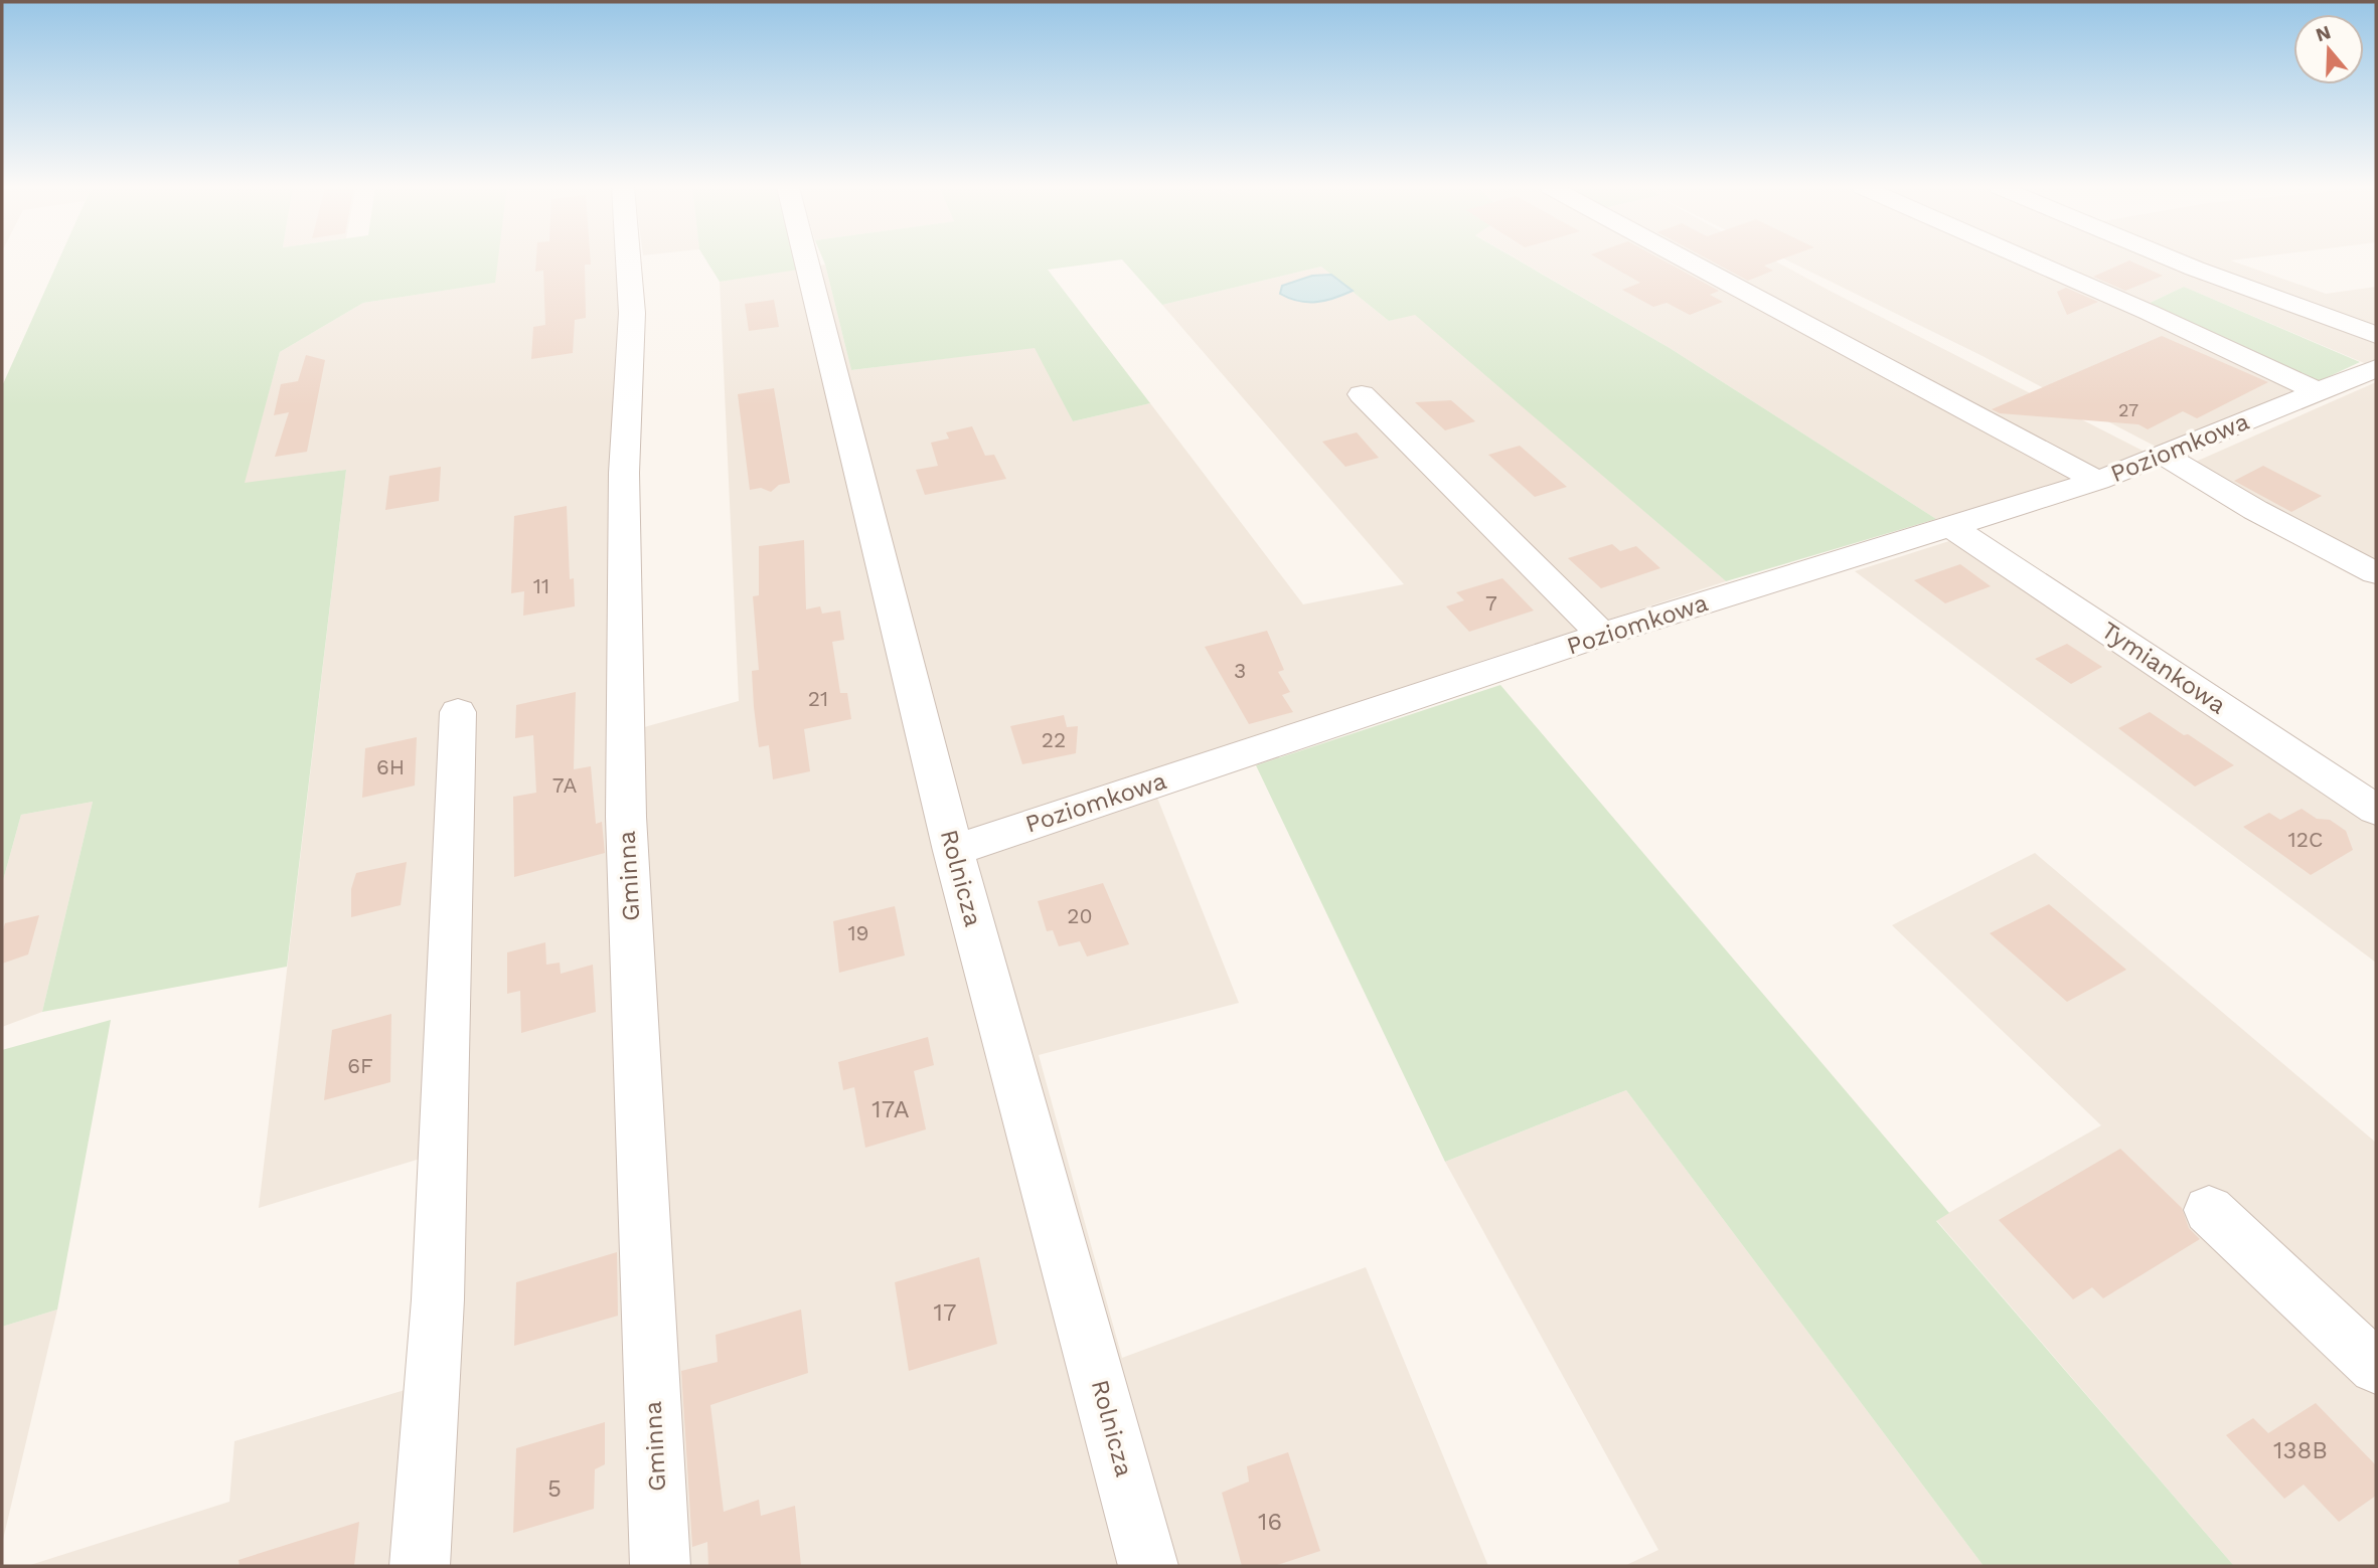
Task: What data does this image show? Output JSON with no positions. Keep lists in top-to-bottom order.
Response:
{
  "streets": {
    "street": [
      "Poziomkowa",
      "Tymiankowa",
      "Gminna",
      "Rolnicza"
    ]
  },
  "crossings": [
    ["Poziomkowa", "Tymiankowa"],
    ["Poziomkowa", "Rolnicza"]
  ],
  "house_numbers": [
    "27",
    "11",
    "7",
    "3",
    "21",
    "22",
    "6H",
    "7A",
    "12C",
    "20",
    "19",
    "6F",
    "17A",
    "17",
    "138B",
    "5",
    "16"
  ],
  "north": "top"
}
